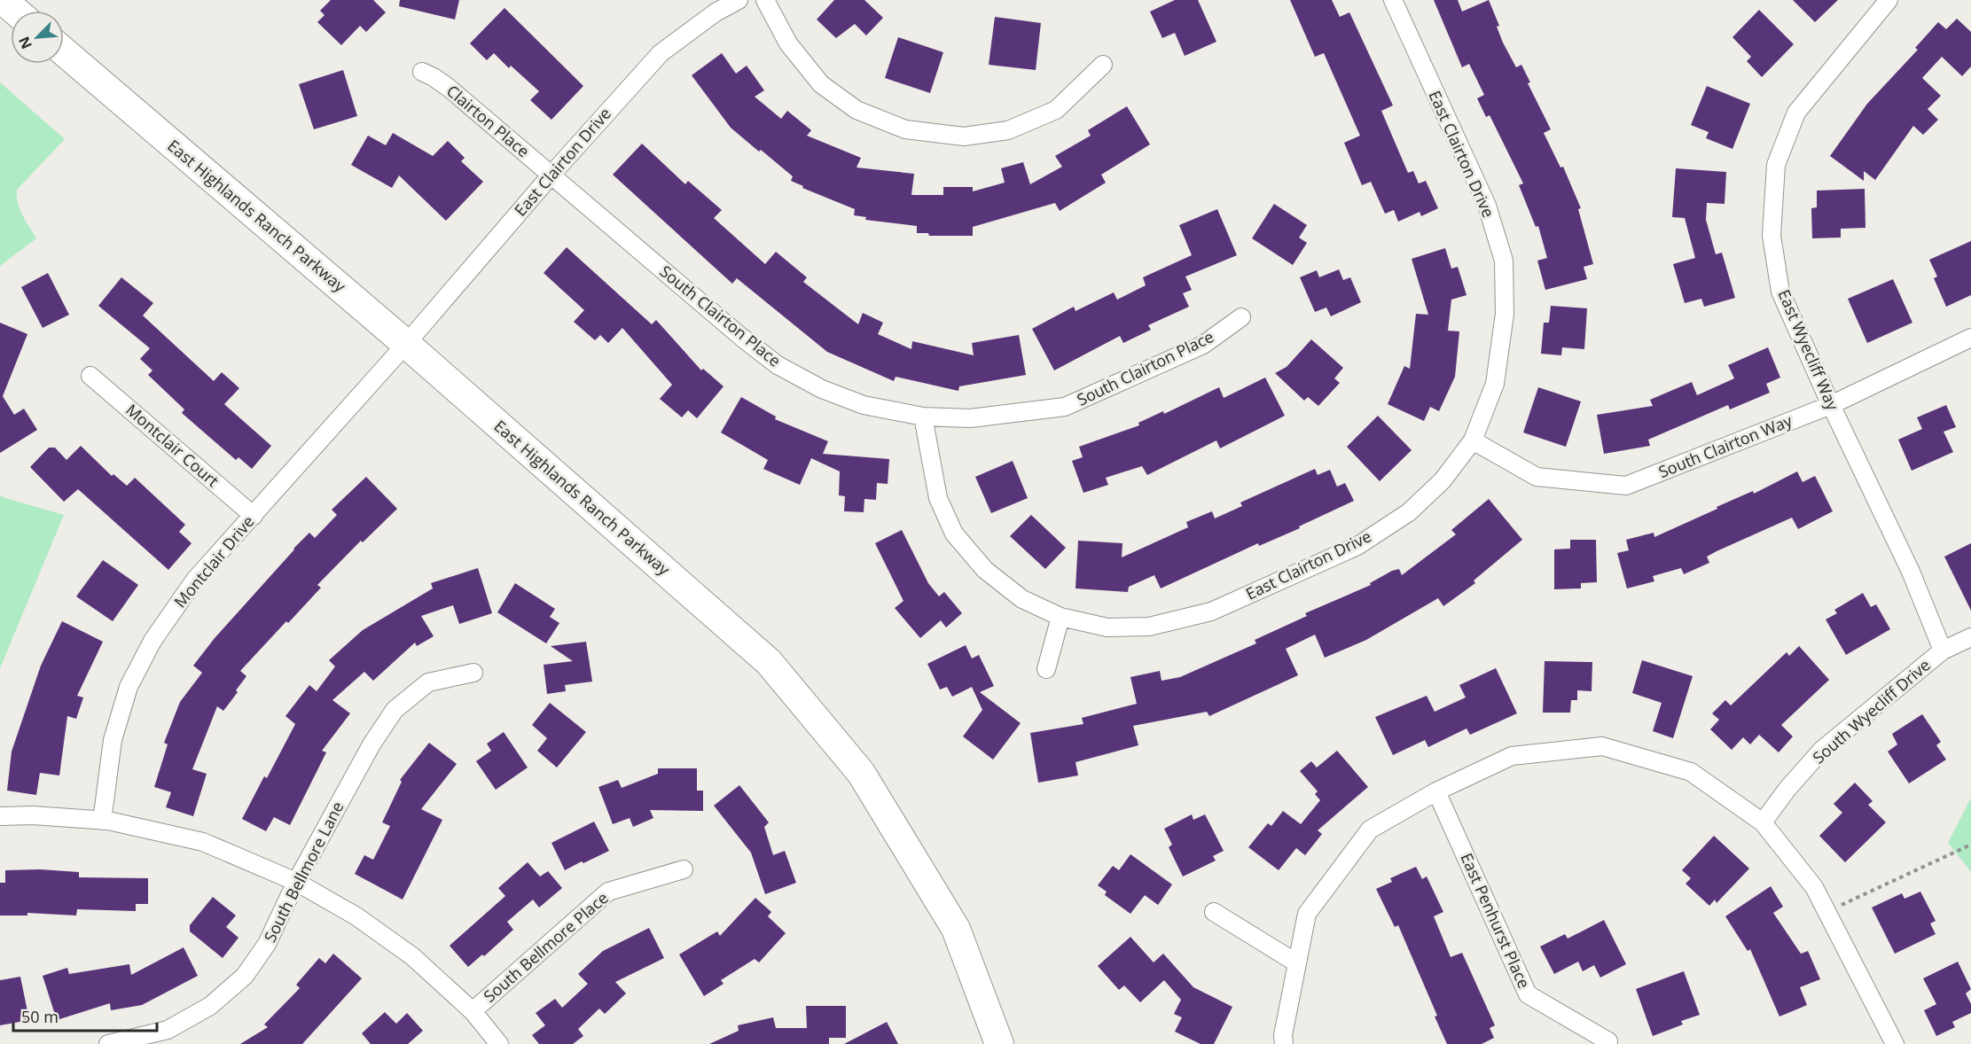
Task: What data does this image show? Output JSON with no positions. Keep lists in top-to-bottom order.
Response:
{
  "streets": {
    "main road": ["East Highlands Ranch Parkway"],
    "street": [
      "Clairton Place",
      "East Clairton Drive",
      "South Clairton Place",
      "East Wyecliff Way",
      "Montclair Court",
      "South Clairton Way",
      "Montclair Drive",
      "South Wyecliff Drive",
      "South Bellmore Lane",
      "East Penhurst Place",
      "South Bellmore Place"
    ]
  },
  "crossings": [
    ["Clairton Place", "East Clairton Drive"],
    ["Clairton Place", "South Clairton Place"],
    ["East Clairton Drive", "East Highlands Ranch Parkway"],
    ["East Clairton Drive", "South Clairton Place"],
    ["East Clairton Drive", "South Clairton Way"],
    ["East Clairton Drive", "Montclair Drive"],
    ["East Highlands Ranch Parkway", "Montclair Drive"],
    ["East Wyecliff Way", "South Clairton Way"],
    ["East Wyecliff Way", "South Wyecliff Drive"],
    ["Montclair Court", "Montclair Drive"]
  ],
  "scale_bar": "50 m",
  "north": "bottom left"
}
